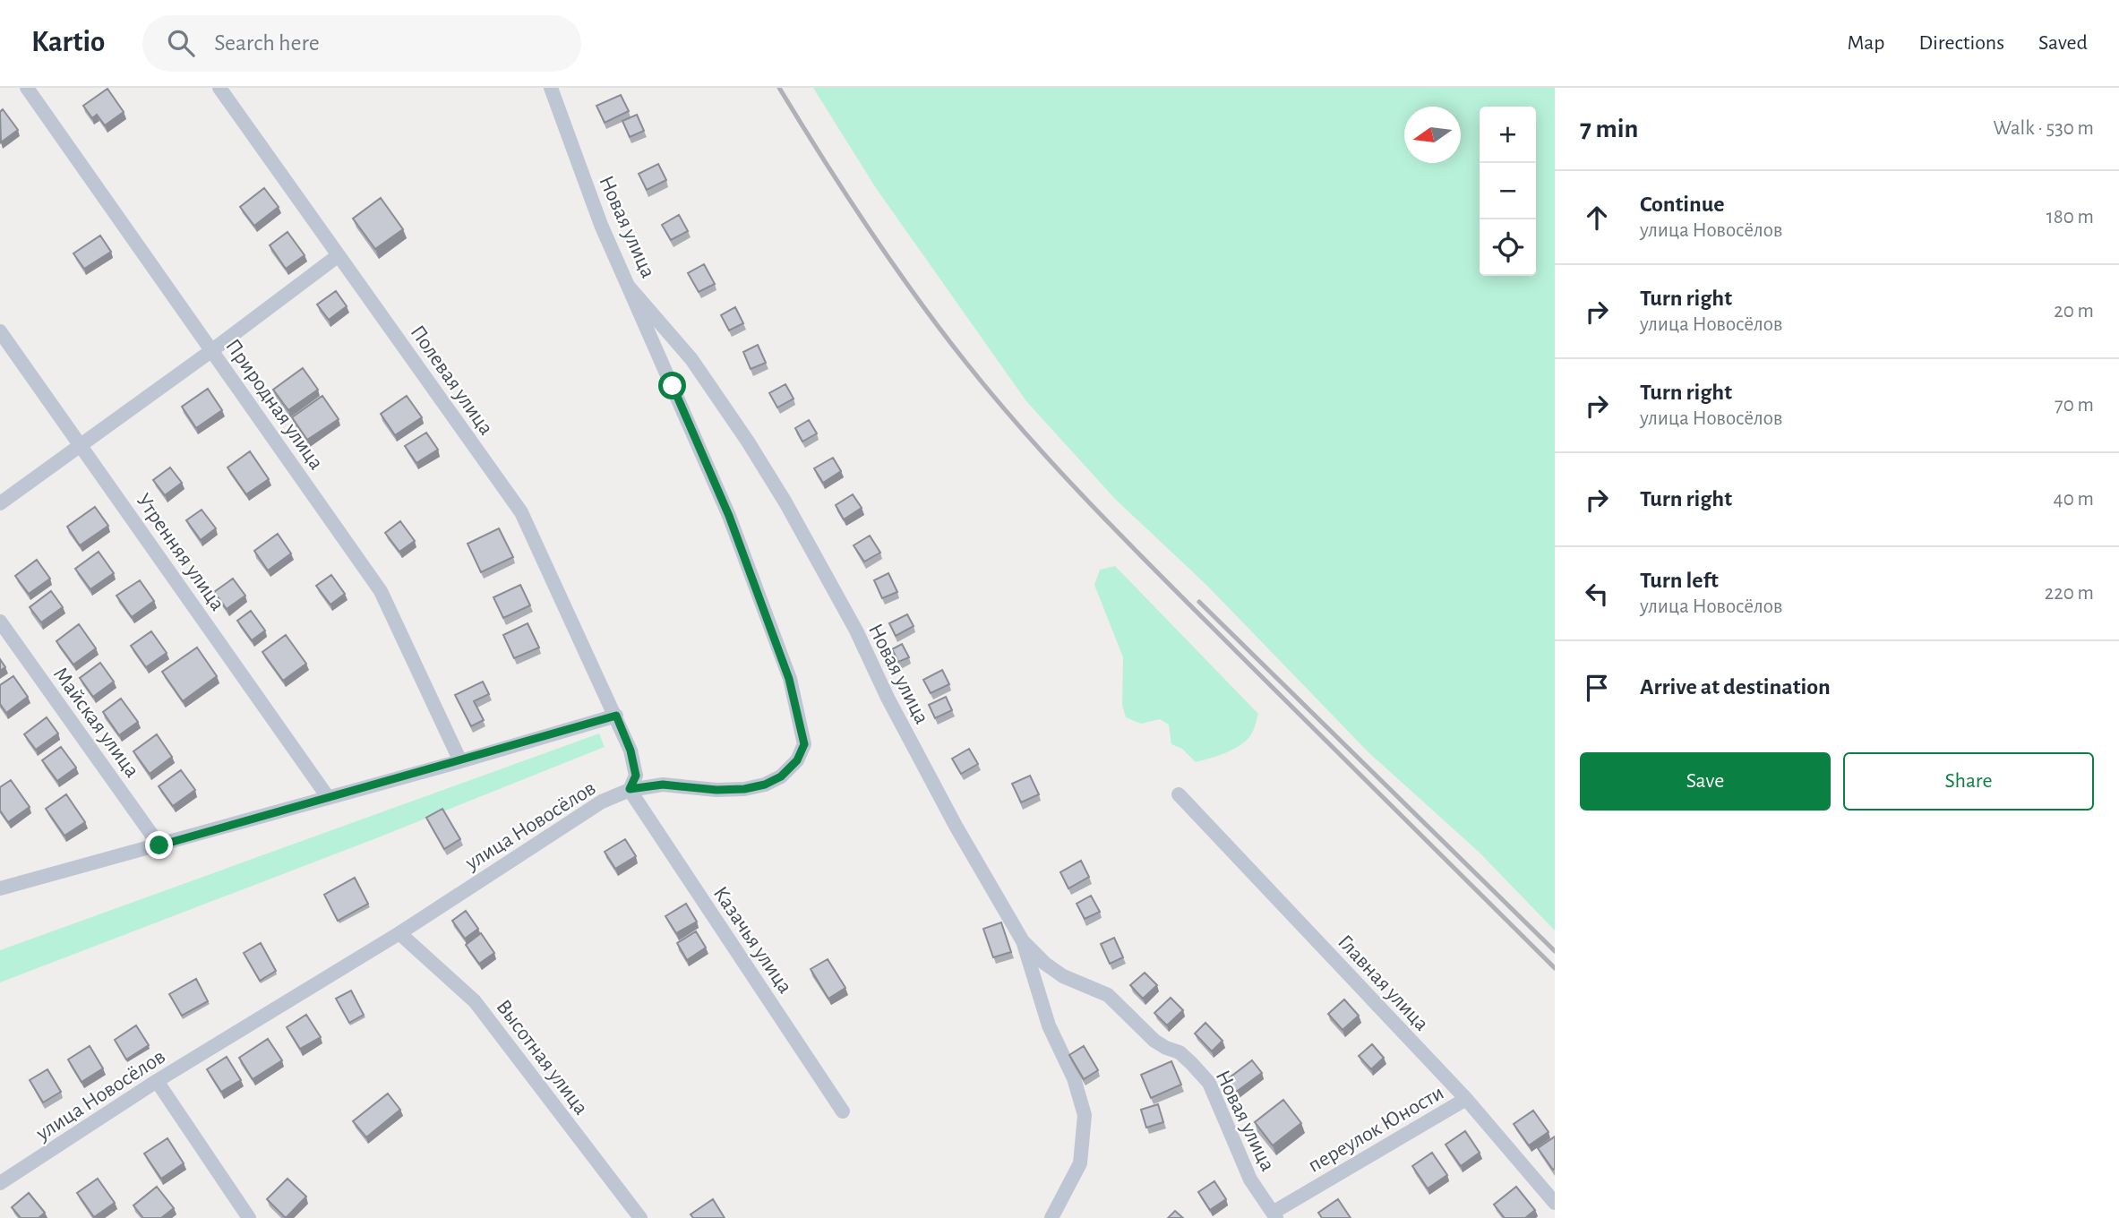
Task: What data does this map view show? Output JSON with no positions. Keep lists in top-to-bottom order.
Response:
{
  "streets": {
    "street": [
      "Новая улица",
      "Полевая улица",
      "Природная улица",
      "Утренняя улица",
      "Майская улица",
      "улица Новосёлов",
      "Казачья улица",
      "Главная улица",
      "Высотная улица",
      "переулок Юности"
    ]
  },
  "crossings": [
    ["Новая улица", "улица Новосёлов"],
    ["Новая улица", "переулок Юности"],
    ["Полевая улица", "улица Новосёлов"],
    ["Полевая улица", "Казачья улица"],
    ["улица Новосёлов", "Казачья улица"],
    ["улица Новосёлов", "Высотная улица"],
    ["Главная улица", "переулок Юности"]
  ],
  "north": "left",
  "page": {
    "header": "Kartio",
    "search": "Search here",
    "nav": ["Map", "Directions", "Saved"],
    "heading": ["7 min", "Walk · 530 m"],
    "map_buttons": ["+", "−"],
    "list": [
      ["Continue", "улица Новосёлов", "180 m"],
      ["Turn right", "улица Новосёлов", "20 m"],
      ["Turn right", "улица Новосёлов", "70 m"],
      ["Turn right", "40 m"],
      ["Turn left", "улица Новосёлов", "220 m"],
      "Arrive at destination"
    ],
    "buttons": ["Save", "Share"]
  }
}
